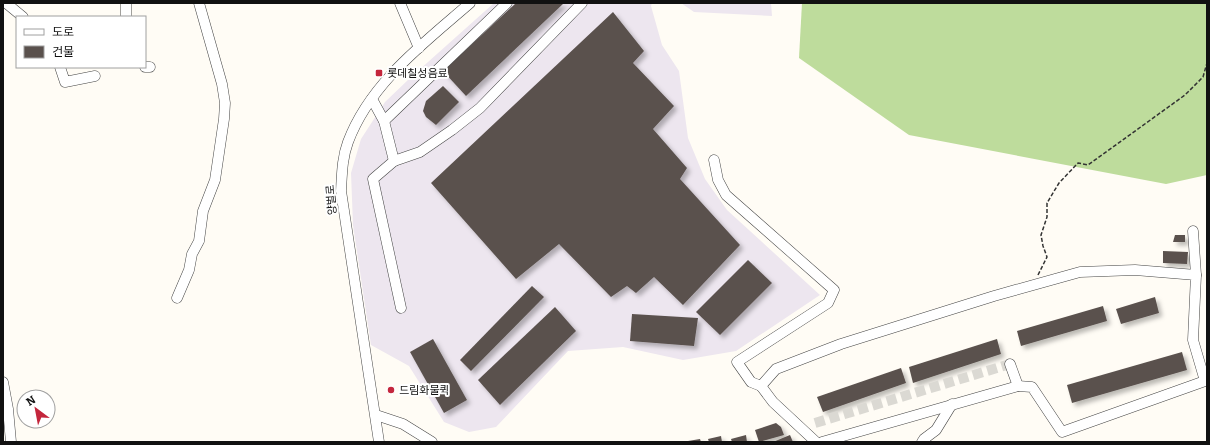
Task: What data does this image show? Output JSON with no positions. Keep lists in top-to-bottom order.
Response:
{
  "streets": {
    "street": ["양벌로"]
  },
  "places": {
    "transit": ["롯데칠성음료"],
    "other": ["드림화물퀵"]
  },
  "legend": ["도로", "건물"],
  "north": "top left"
}
